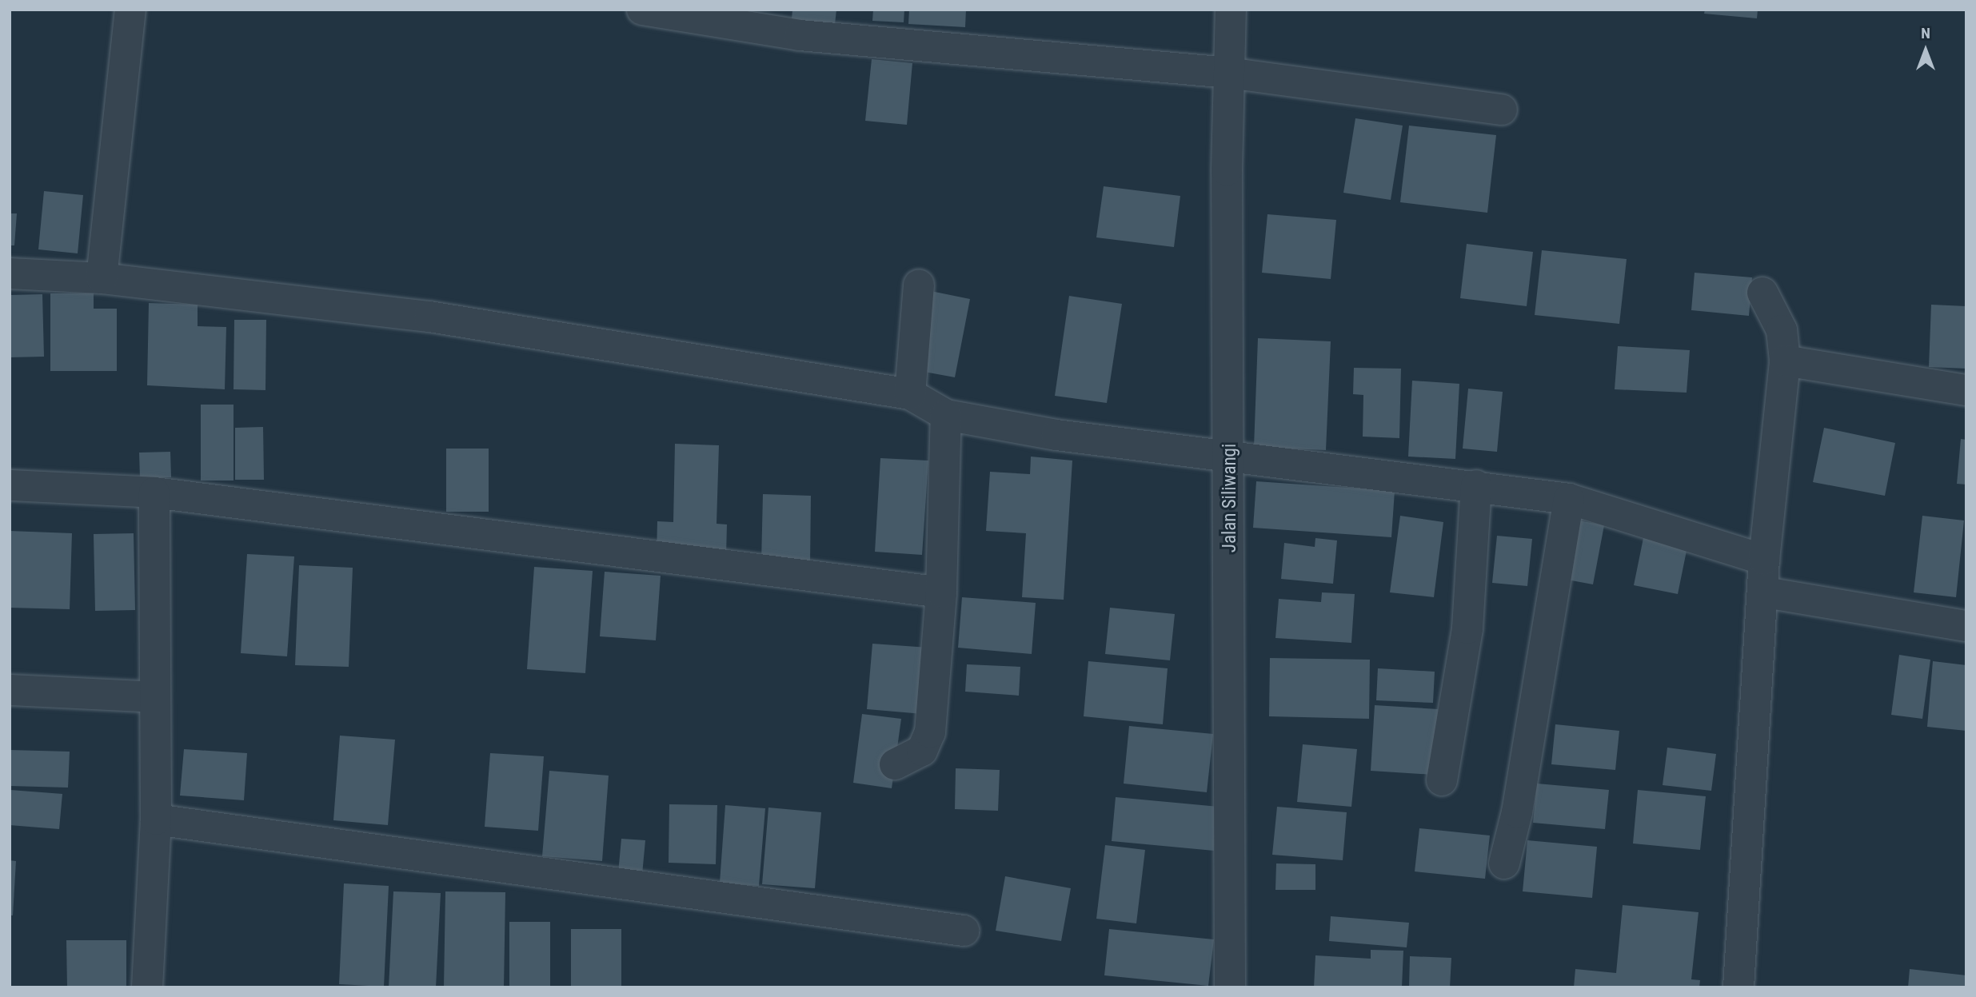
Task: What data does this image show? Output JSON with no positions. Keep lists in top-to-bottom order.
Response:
{
  "streets": {
    "street": ["Jalan Siliwangi"]
  },
  "north": "top"
}
